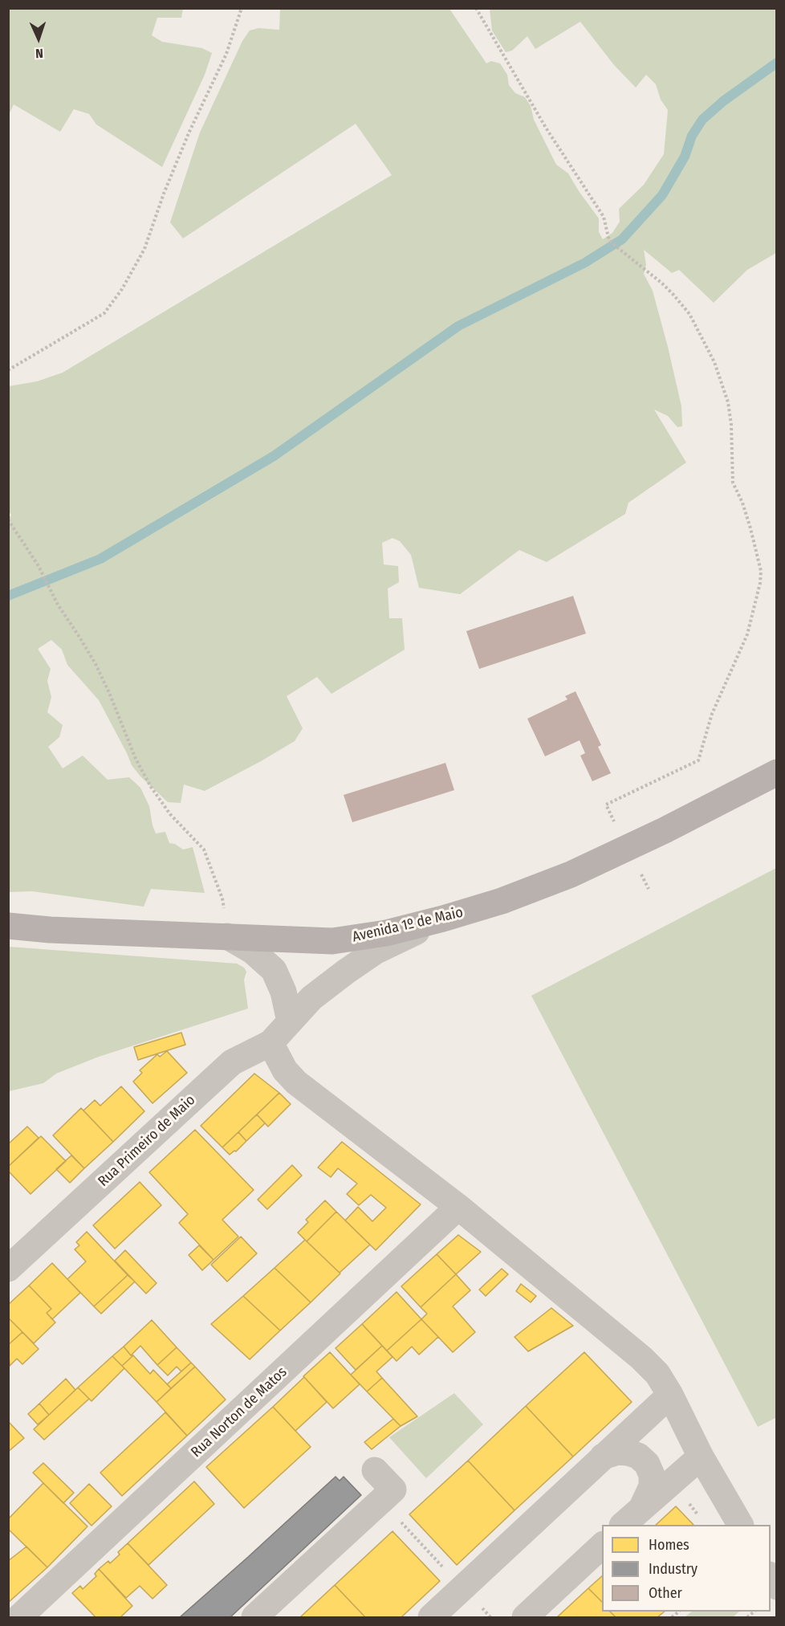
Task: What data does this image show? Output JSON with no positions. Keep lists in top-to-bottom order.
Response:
{
  "streets": {
    "main road": ["Avenida 1º de Maio"],
    "street": ["Rua Primeiro de Maio", "Rua Norton de Matos"]
  },
  "crossings": [
    ["Avenida 1º de Maio", "Rua Primeiro de Maio"]
  ],
  "legend": ["Homes", "Industry", "Other"],
  "north": "bottom"
}
